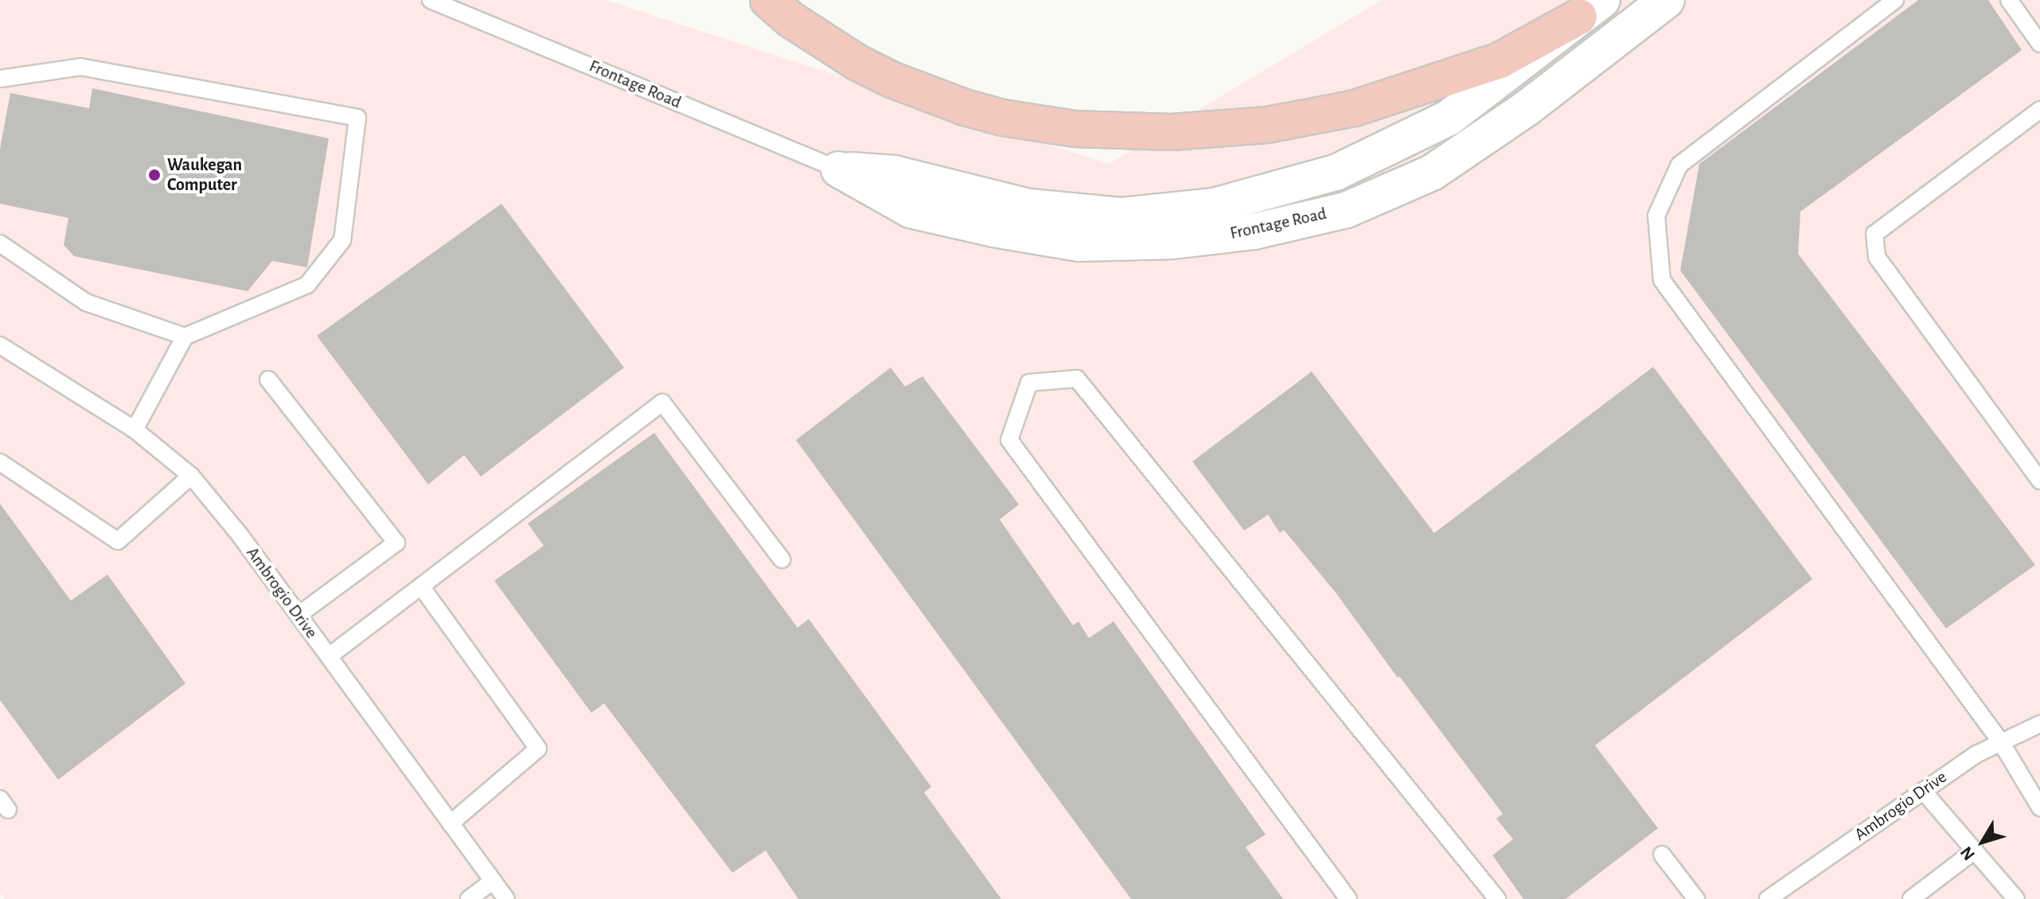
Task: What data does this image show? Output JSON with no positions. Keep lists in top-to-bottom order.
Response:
{
  "streets": {
    "street": ["Frontage Road"],
    "lane": ["Ambrogio Drive"]
  },
  "places": ["Waukegan Computer"],
  "north": "bottom left"
}
